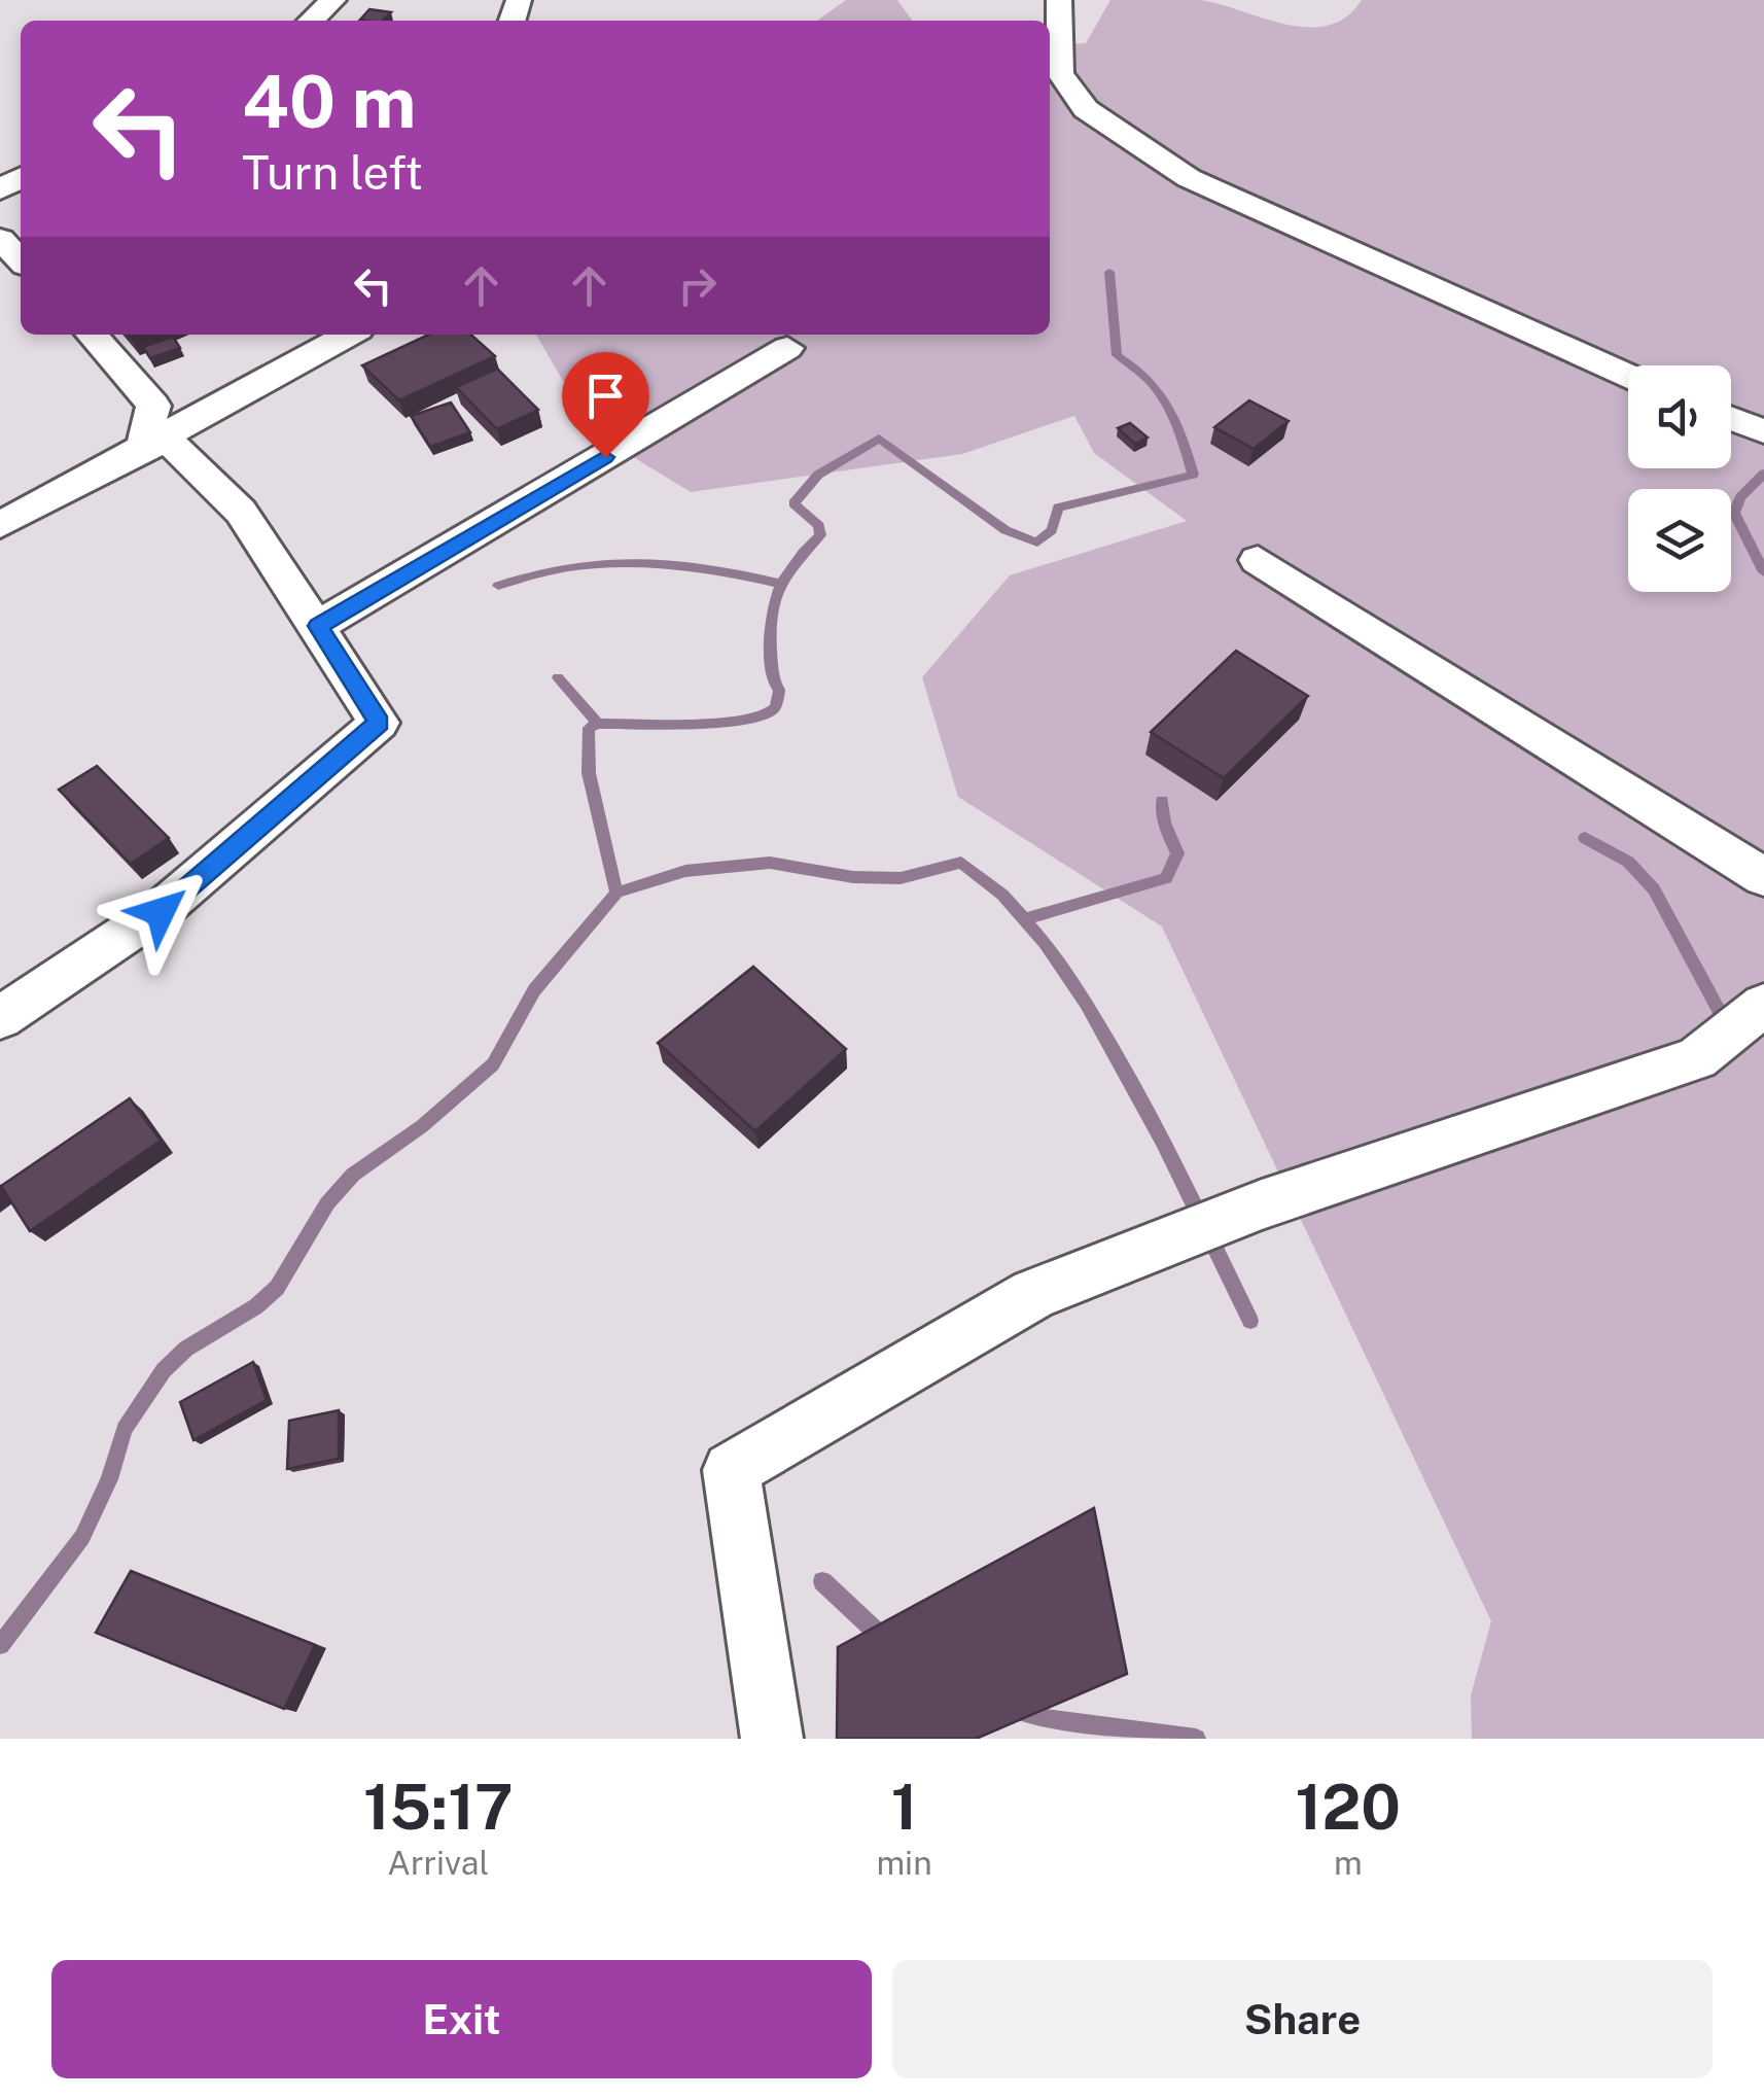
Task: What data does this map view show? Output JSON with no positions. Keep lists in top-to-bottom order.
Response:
{
  "page": {
    "turn": ["40 m", "Turn left"],
    "eta": [
      "15:17",
      "Arrival",
      "1",
      "min",
      "120",
      "m"
    ],
    "buttons": ["Exit", "Share"]
  }
}
